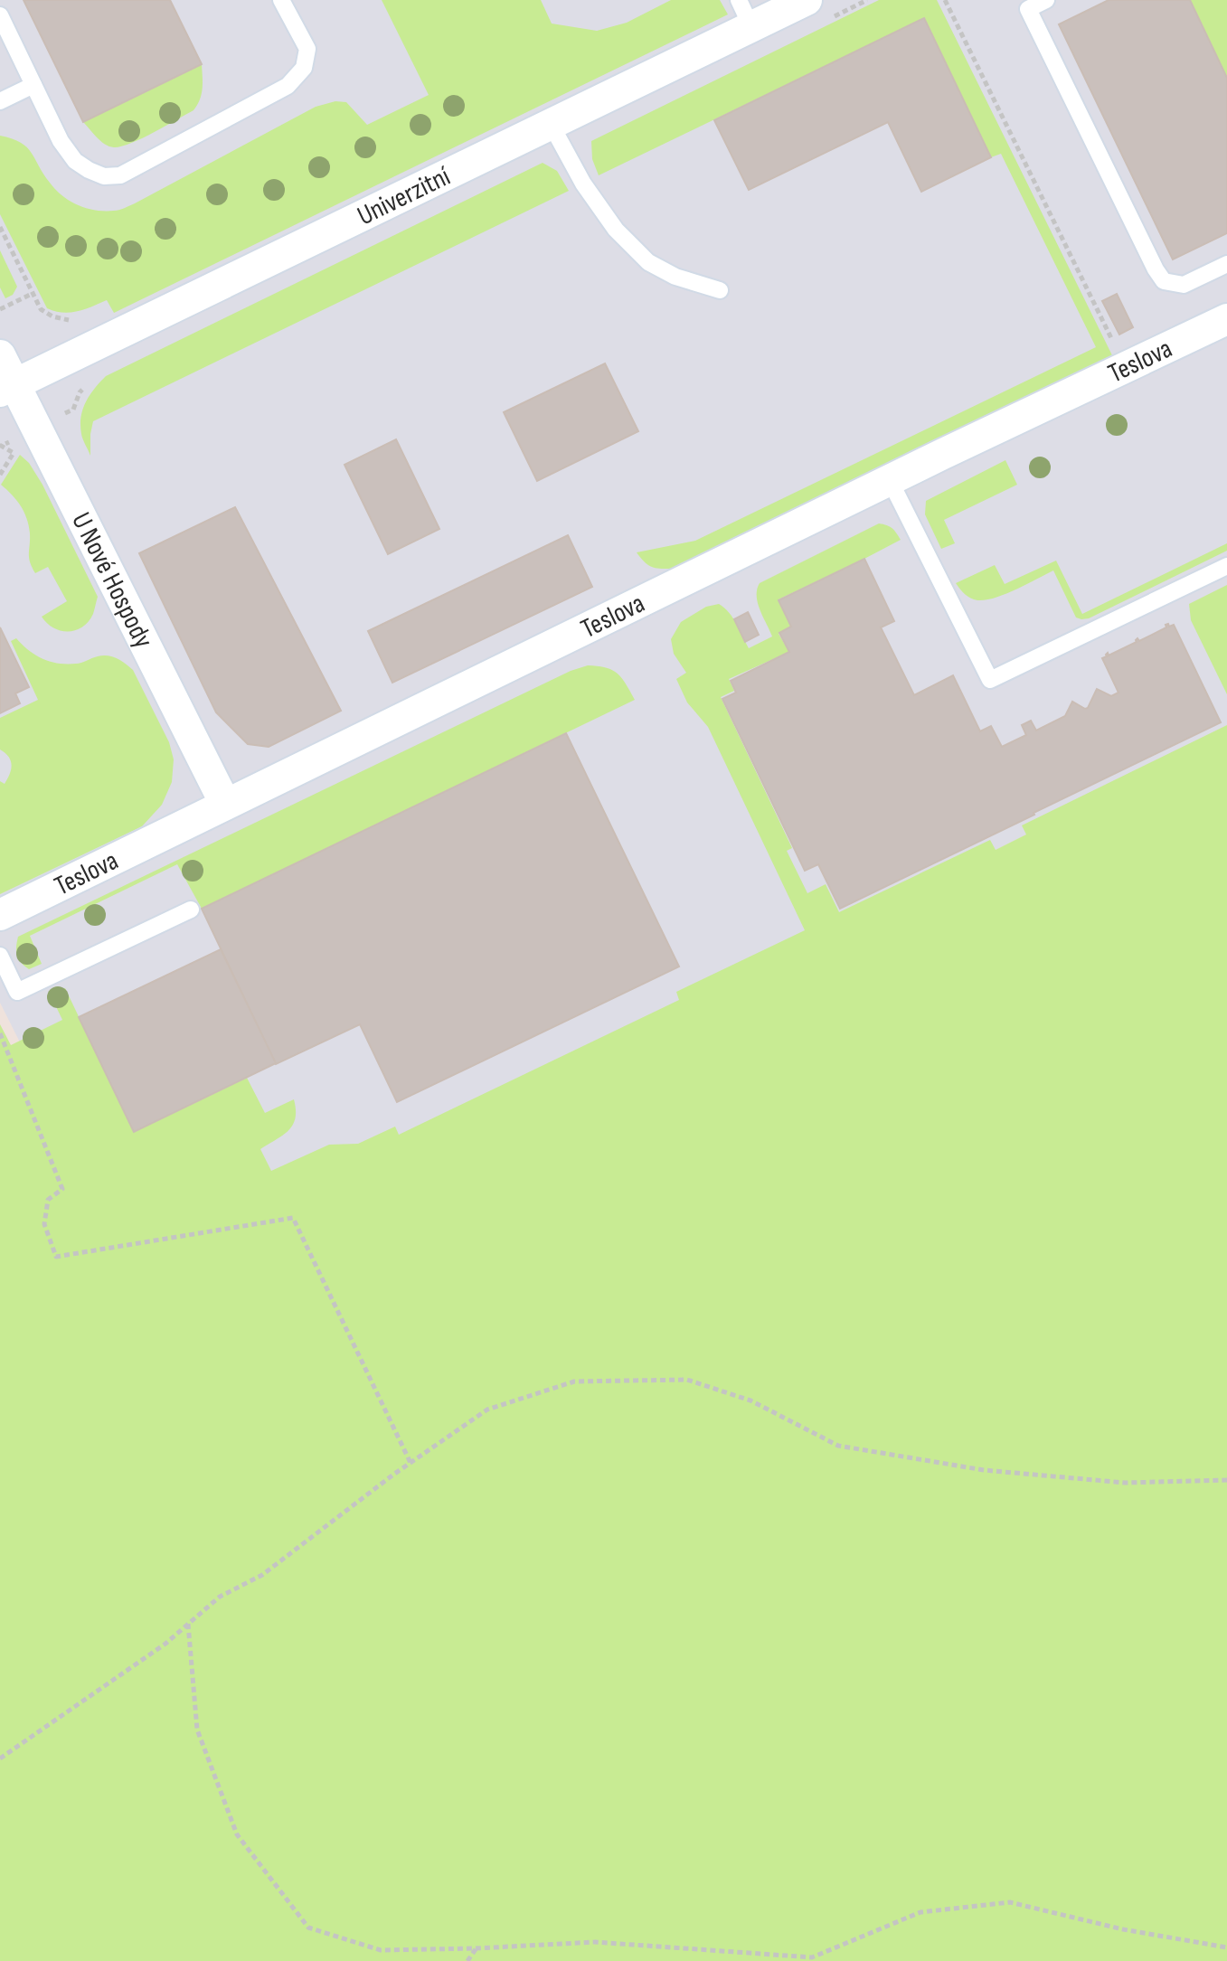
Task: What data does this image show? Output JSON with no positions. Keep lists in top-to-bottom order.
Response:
{
  "streets": {
    "street": ["Univerzitní", "Teslova", "U Nové Hospody"]
  },
  "crossings": [
    ["Univerzitní", "U Nové Hospody"],
    ["Teslova", "U Nové Hospody"]
  ]
}
